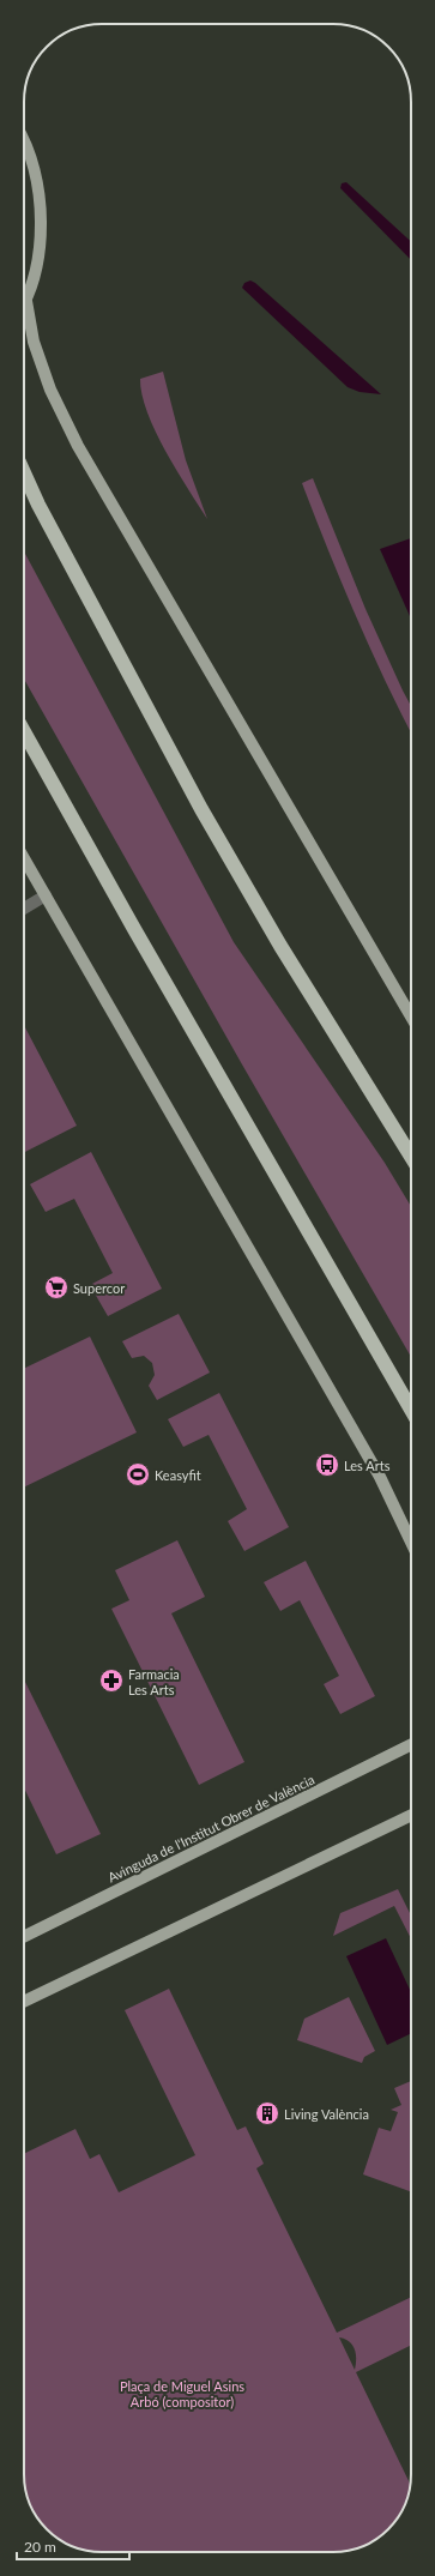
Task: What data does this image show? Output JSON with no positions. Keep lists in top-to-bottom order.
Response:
{
  "streets": {
    "main road": ["Avinguda de l'Institut Obrer de València"]
  },
  "parks": ["Plaça de Miguel Asins Arbó (compositor)"],
  "places": {
    "supermarket": ["Supercor"],
    "bus stop": ["Les Arts"],
    "sports": ["Keasyfit"],
    "pharmacy": ["Farmacia Les Arts"],
    "building": ["Living València"]
  },
  "scale_bar": "20 m"
}
